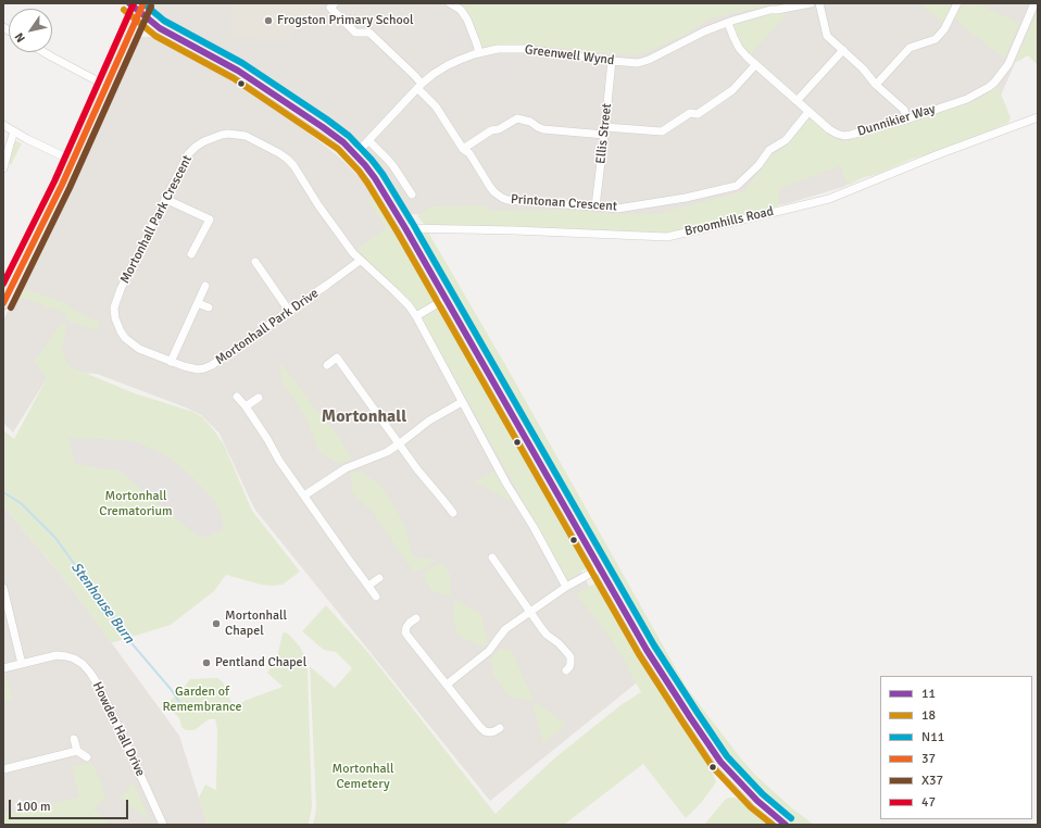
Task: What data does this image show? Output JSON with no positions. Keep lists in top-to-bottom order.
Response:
{
  "streets": {
    "street": [
      "Greenwell Wynd",
      "Dunnikier Way",
      "Ellis Street",
      "Printonan Crescent",
      "Mortonhall Park Crescent",
      "Broomhills Road",
      "Mortonhall Park Drive",
      "Howden Hall Drive"
    ]
  },
  "crossings": [
    ["Greenwell Wynd", "Dunnikier Way"],
    ["Greenwell Wynd", "Ellis Street"],
    ["Greenwell Wynd", "Printonan Crescent"],
    ["Dunnikier Way", "Printonan Crescent"],
    ["Ellis Street", "Printonan Crescent"],
    ["Mortonhall Park Crescent", "Mortonhall Park Drive"]
  ],
  "districts": ["Mortonhall"],
  "water": ["Stenhouse Burn"],
  "parks": ["Mortonhall Crematorium", "Garden of Remembrance", "Mortonhall Cemetery"],
  "places": ["Frogston Primary School", "Mortonhall Chapel", "Pentland Chapel"],
  "lines": [
    "transit line 11",
    "transit line N11",
    "transit line 37",
    "transit line 47",
    "transit line X37",
    "transit line 18"
  ],
  "legend": [
    "11",
    "18",
    "N11",
    "37",
    "X37",
    "47"
  ],
  "scale_bar": "100 m",
  "north": "bottom left"
}
